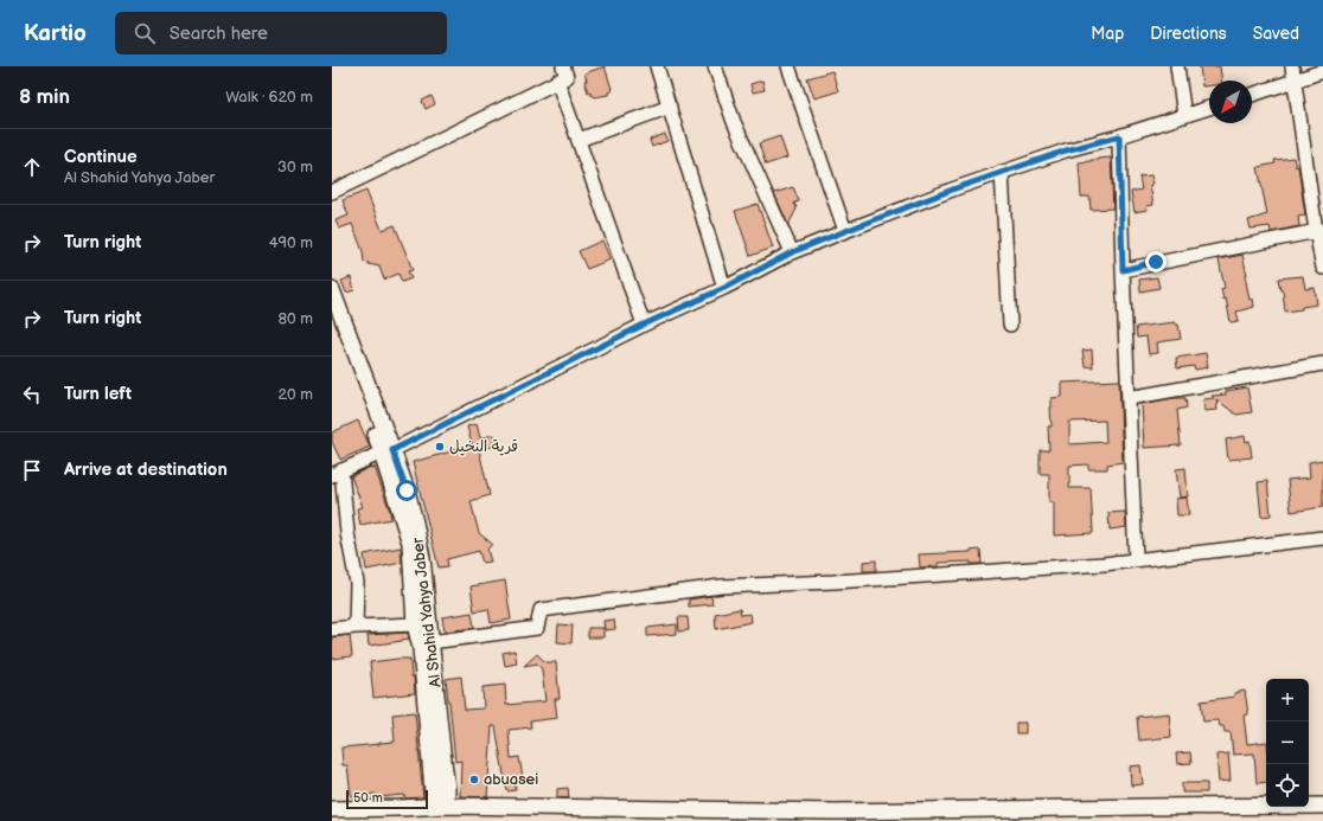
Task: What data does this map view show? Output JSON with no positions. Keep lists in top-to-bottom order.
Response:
{
  "streets": {
    "street": ["Al Shahid Yahya Jaber"]
  },
  "places": ["قرية النخيل", "abuasei"],
  "scale_bar": "50 m",
  "north": "bottom left",
  "page": {
    "header": "Kartio",
    "search": "Search here",
    "nav": ["Map", "Directions", "Saved"],
    "heading": ["8 min", "Walk · 620 m"],
    "list": [
      ["Continue", "Al Shahid Yahya Jaber", "30 m"],
      ["Turn right", "490 m"],
      ["Turn right", "80 m"],
      ["Turn left", "20 m"],
      "Arrive at destination"
    ],
    "map_buttons": ["+", "−"],
    "scale": "50 m"
  }
}
